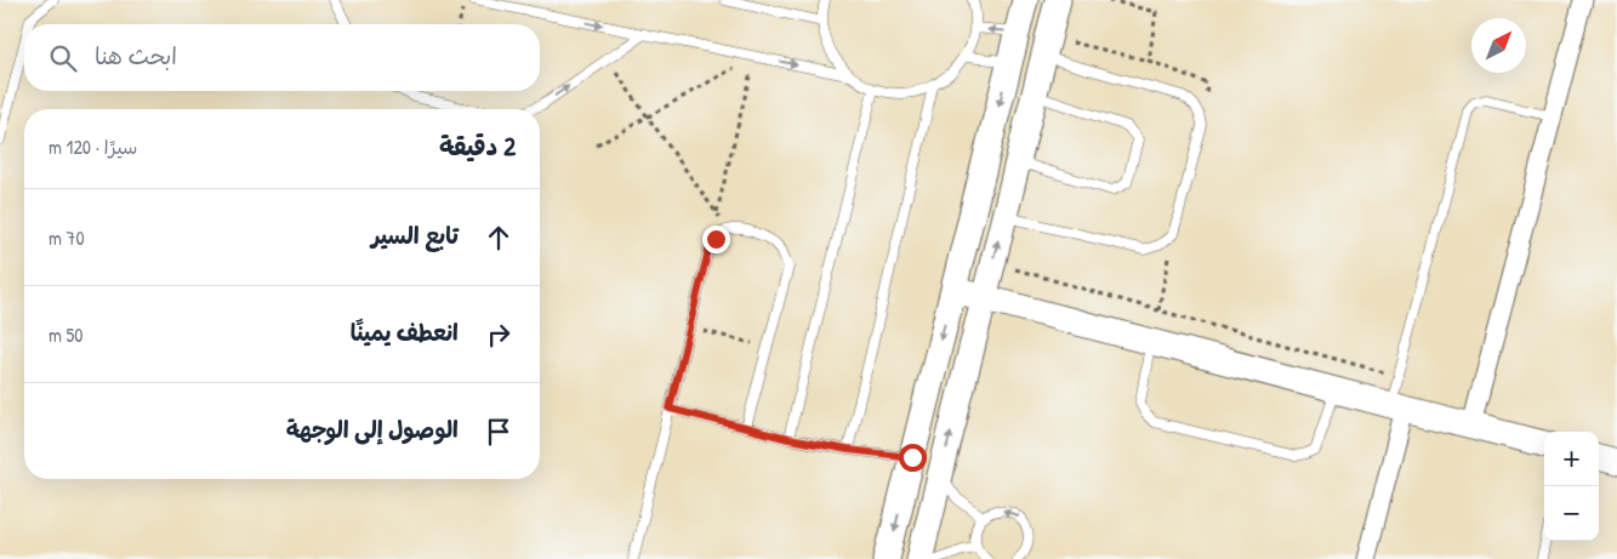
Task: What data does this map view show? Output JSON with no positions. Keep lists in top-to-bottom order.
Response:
{
  "north": "top right",
  "page": {
    "search": "ابحث هنا",
    "heading": ["2 دقيقة", "سيرًا · 120 m"],
    "list": [
      ["تابع السير", "70 m"],
      ["انعطف يمينًا", "50 m"],
      "الوصول إلى الوجهة"
    ],
    "map_buttons": ["+", "−"]
  }
}
